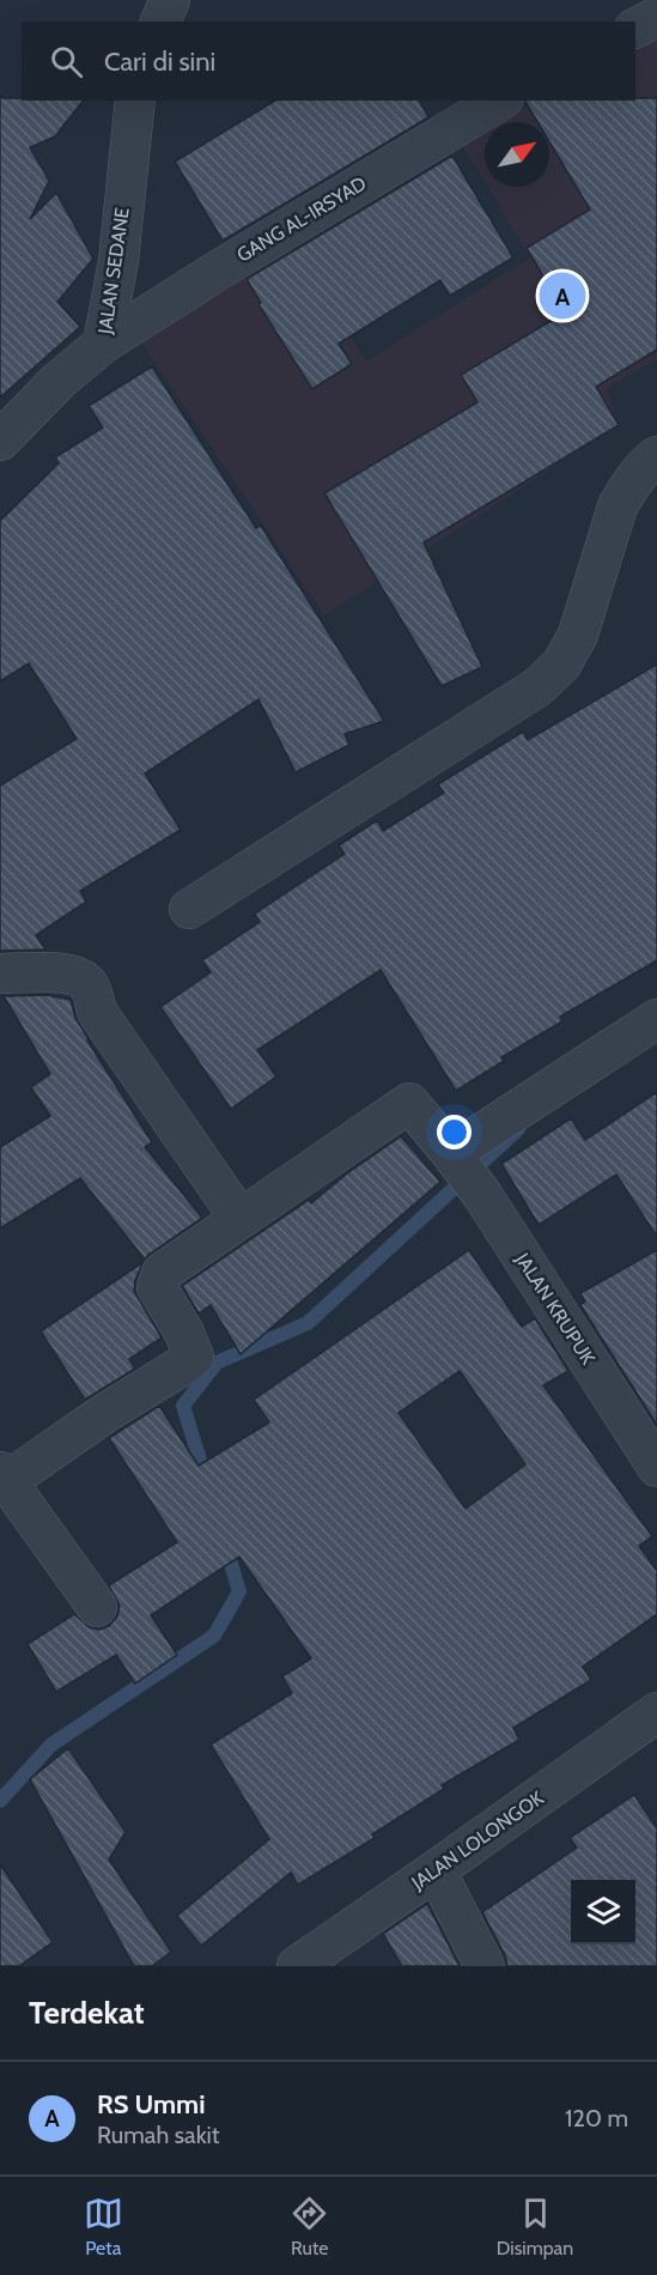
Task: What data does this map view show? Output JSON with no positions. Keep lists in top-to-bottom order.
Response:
{
  "streets": {
    "street": [
      "GANG AL-IRSYAD",
      "JALAN SEDANE",
      "JALAN KRUPUK",
      "JALAN LOLONGOK"
    ]
  },
  "crossings": [
    ["GANG AL-IRSYAD", "JALAN SEDANE"]
  ],
  "north": "top right",
  "page": {
    "search": "Cari di sini",
    "pins": "A",
    "heading": "Terdekat",
    "list": [
      {
        "mark": "A",
        "name": "RS Ummi",
        "note": "Rumah sakit",
        "value": "120 m"
      }
    ],
    "nav": ["Peta", "Rute", "Disimpan"]
  }
}
